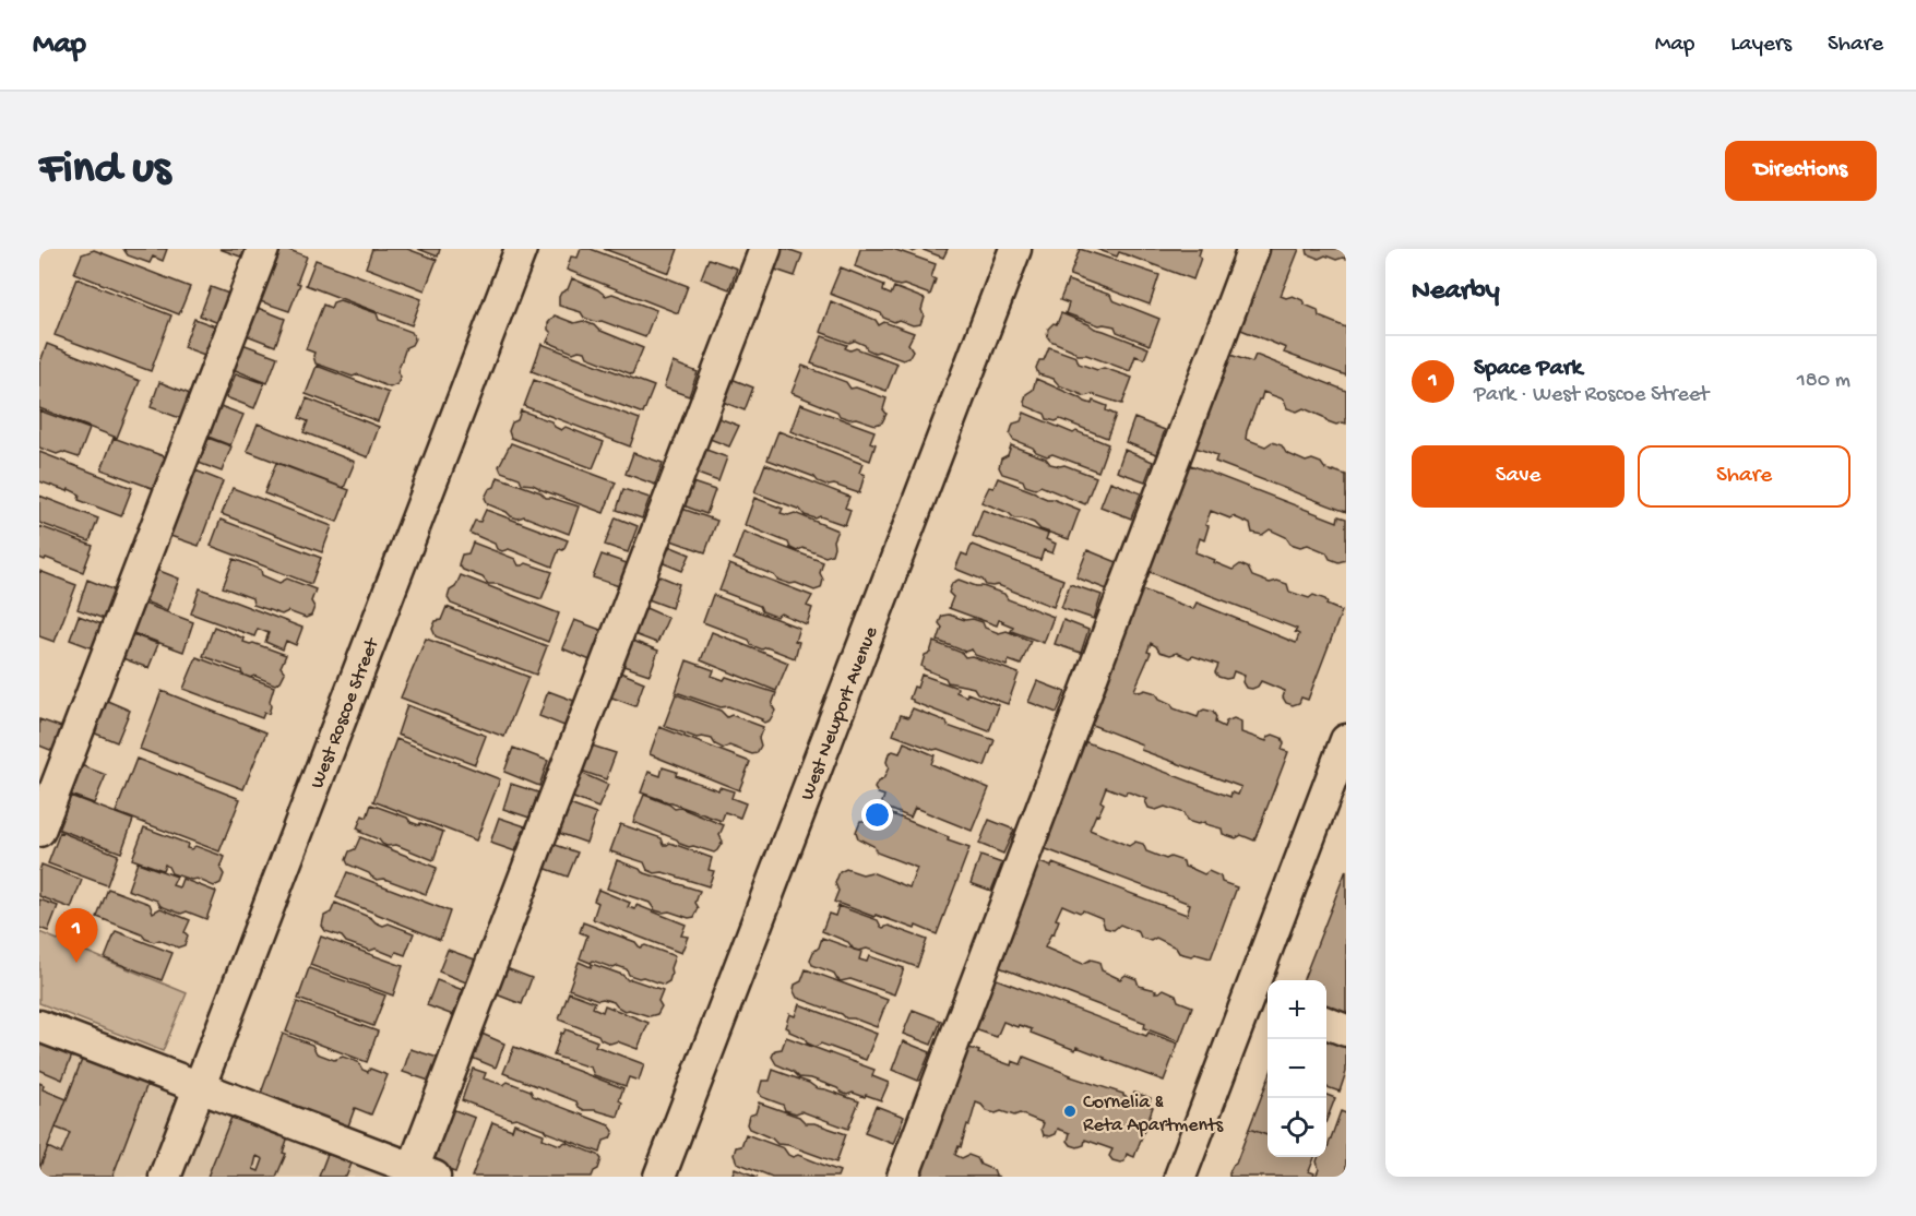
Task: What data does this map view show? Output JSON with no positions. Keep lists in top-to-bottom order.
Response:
{
  "streets": {
    "street": ["West Roscoe Street", "West Newport Avenue"]
  },
  "places": ["Cornelia & Reta Apartments"],
  "page": {
    "header": "Map",
    "nav": ["Map", "Layers", "Share"],
    "buttons": [
      "Directions",
      ["Save", "Share"]
    ],
    "title": "Find us",
    "heading": "Nearby",
    "list": [
      {
        "mark": "1",
        "name": "Space Park",
        "note": "Park · West Roscoe Street",
        "value": "180 m"
      }
    ],
    "pins": "1",
    "map_buttons": ["+", "−"]
  }
}
